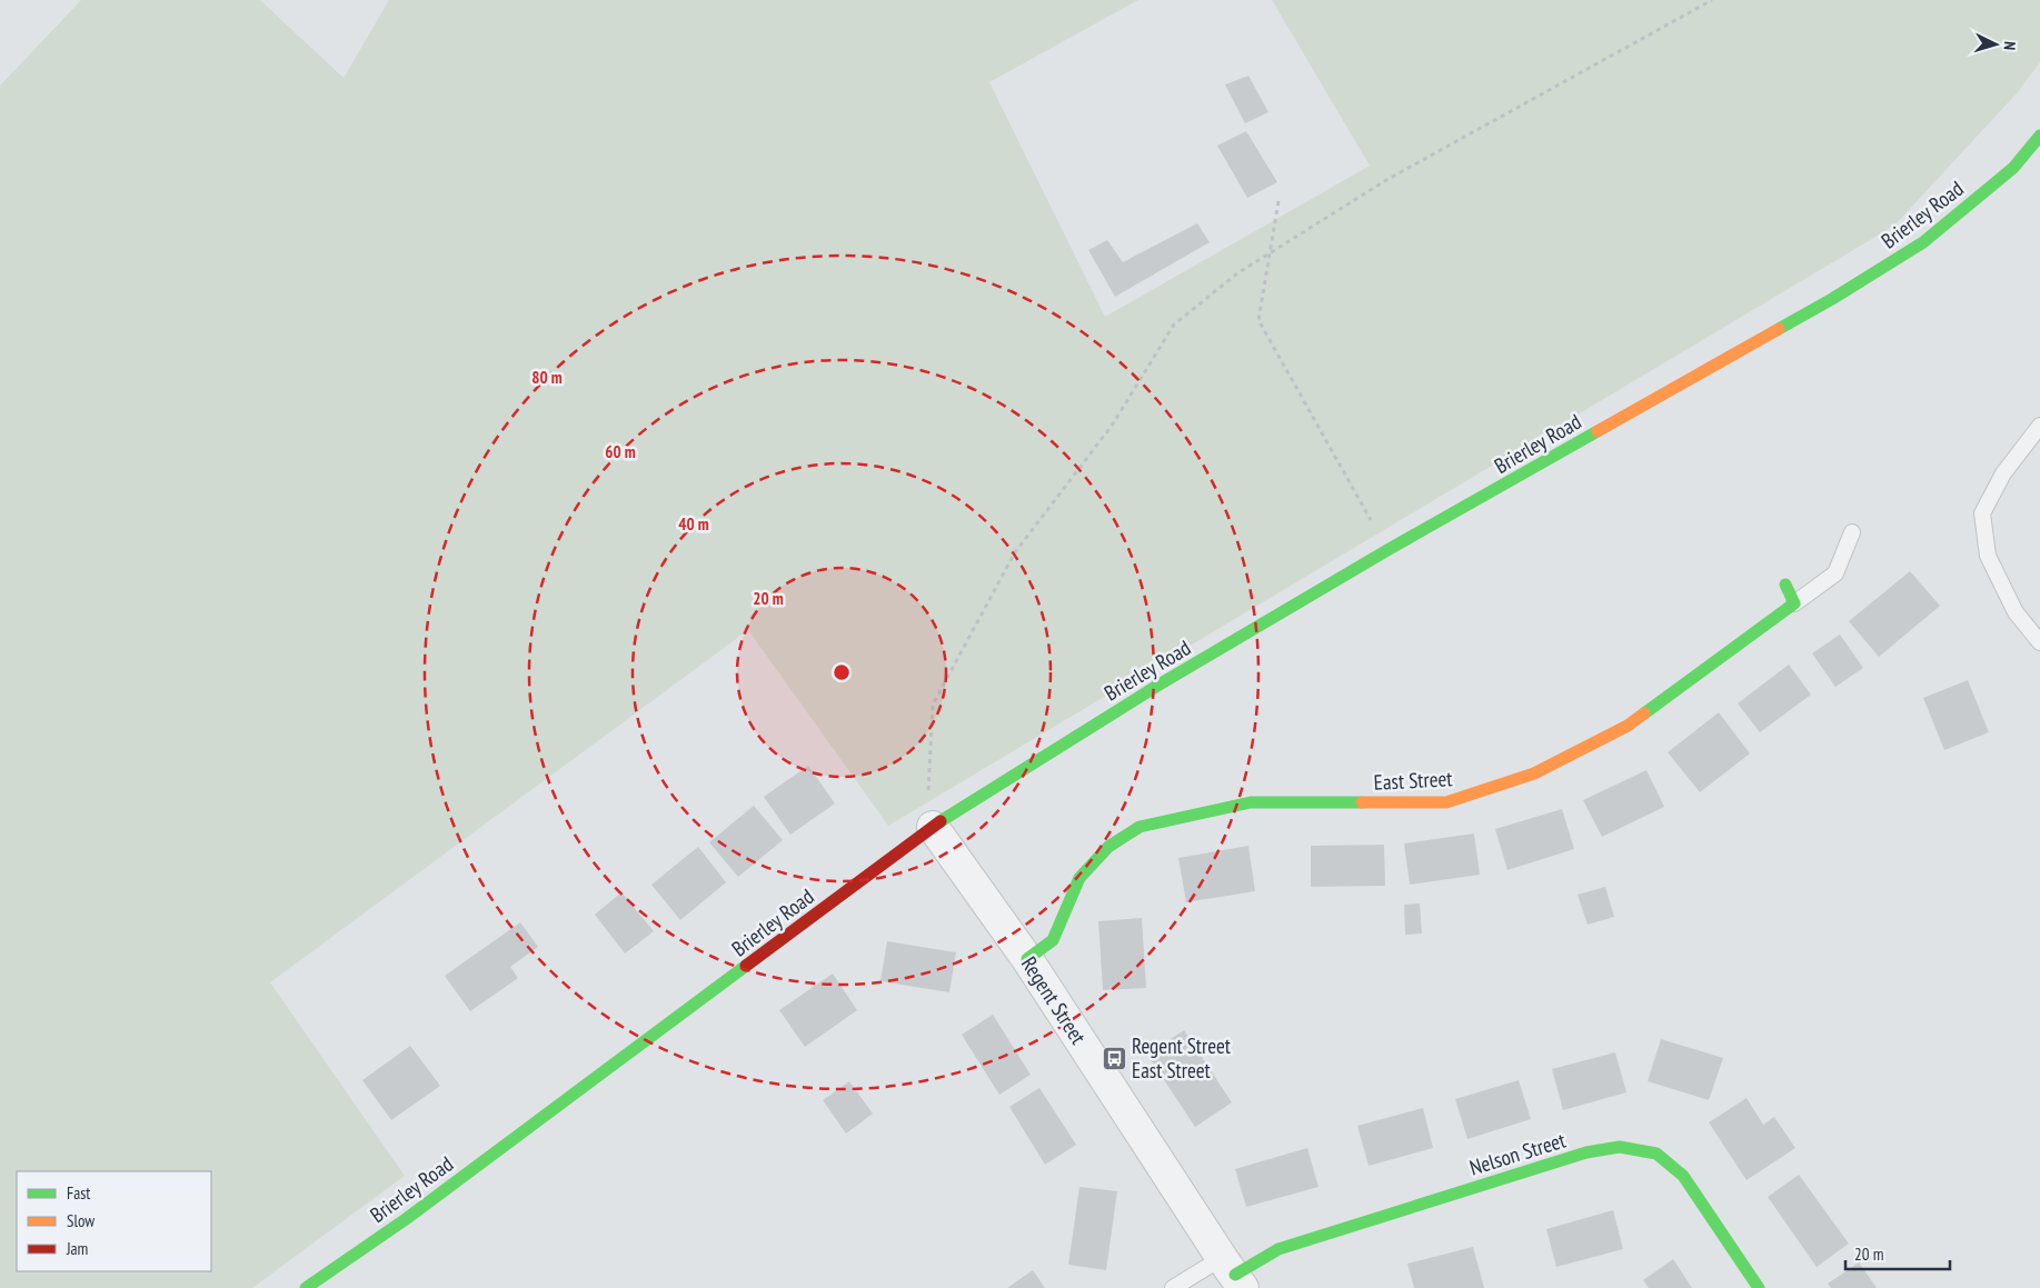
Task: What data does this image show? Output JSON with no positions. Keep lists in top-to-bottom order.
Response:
{
  "streets": {
    "street": [
      "Brierley Road",
      "East Street",
      "Regent Street",
      "Nelson Street"
    ]
  },
  "crossings": [
    ["Brierley Road", "Regent Street"],
    ["East Street", "Regent Street"],
    ["Regent Street", "Nelson Street"]
  ],
  "places": {
    "bus stop": ["Regent Street East Street"]
  },
  "legend": ["Fast", "Slow", "Jam"],
  "scale_bar": "20 m",
  "north": "right",
  "rings": [
    "80 m",
    "60 m",
    "40 m",
    "20 m"
  ]
}
